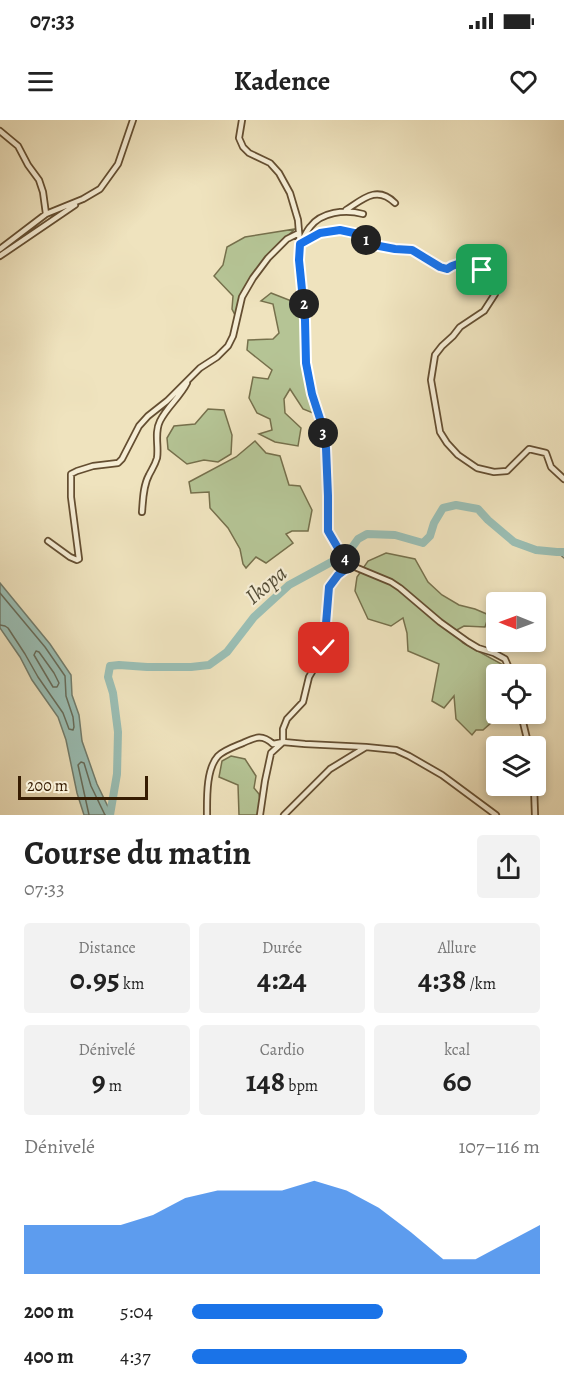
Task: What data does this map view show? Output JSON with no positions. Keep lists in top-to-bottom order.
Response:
{
  "water": ["Ikopa"],
  "scale_bar": "200 m",
  "north": "left",
  "page": {
    "status": "07:33",
    "header": "Kadence",
    "pins": [
      "1",
      "2",
      "3",
      "4"
    ],
    "scale": "200 m",
    "heading": ["Course du matin", "07:33"],
    "stats": [
      ["Distance", "0.95 km"],
      ["Durée", "4:24"],
      ["Allure", "4:38 /km"],
      ["Dénivelé", "9 m"],
      ["Cardio", "148 bpm"],
      ["kcal", "60"]
    ],
    "chart": ["Dénivelé", "107–116 m"],
    "list": [
      {
        "name": "200 m",
        "note": "5:04"
      },
      {
        "name": "400 m",
        "note": "4:37"
      }
    ]
  }
}
